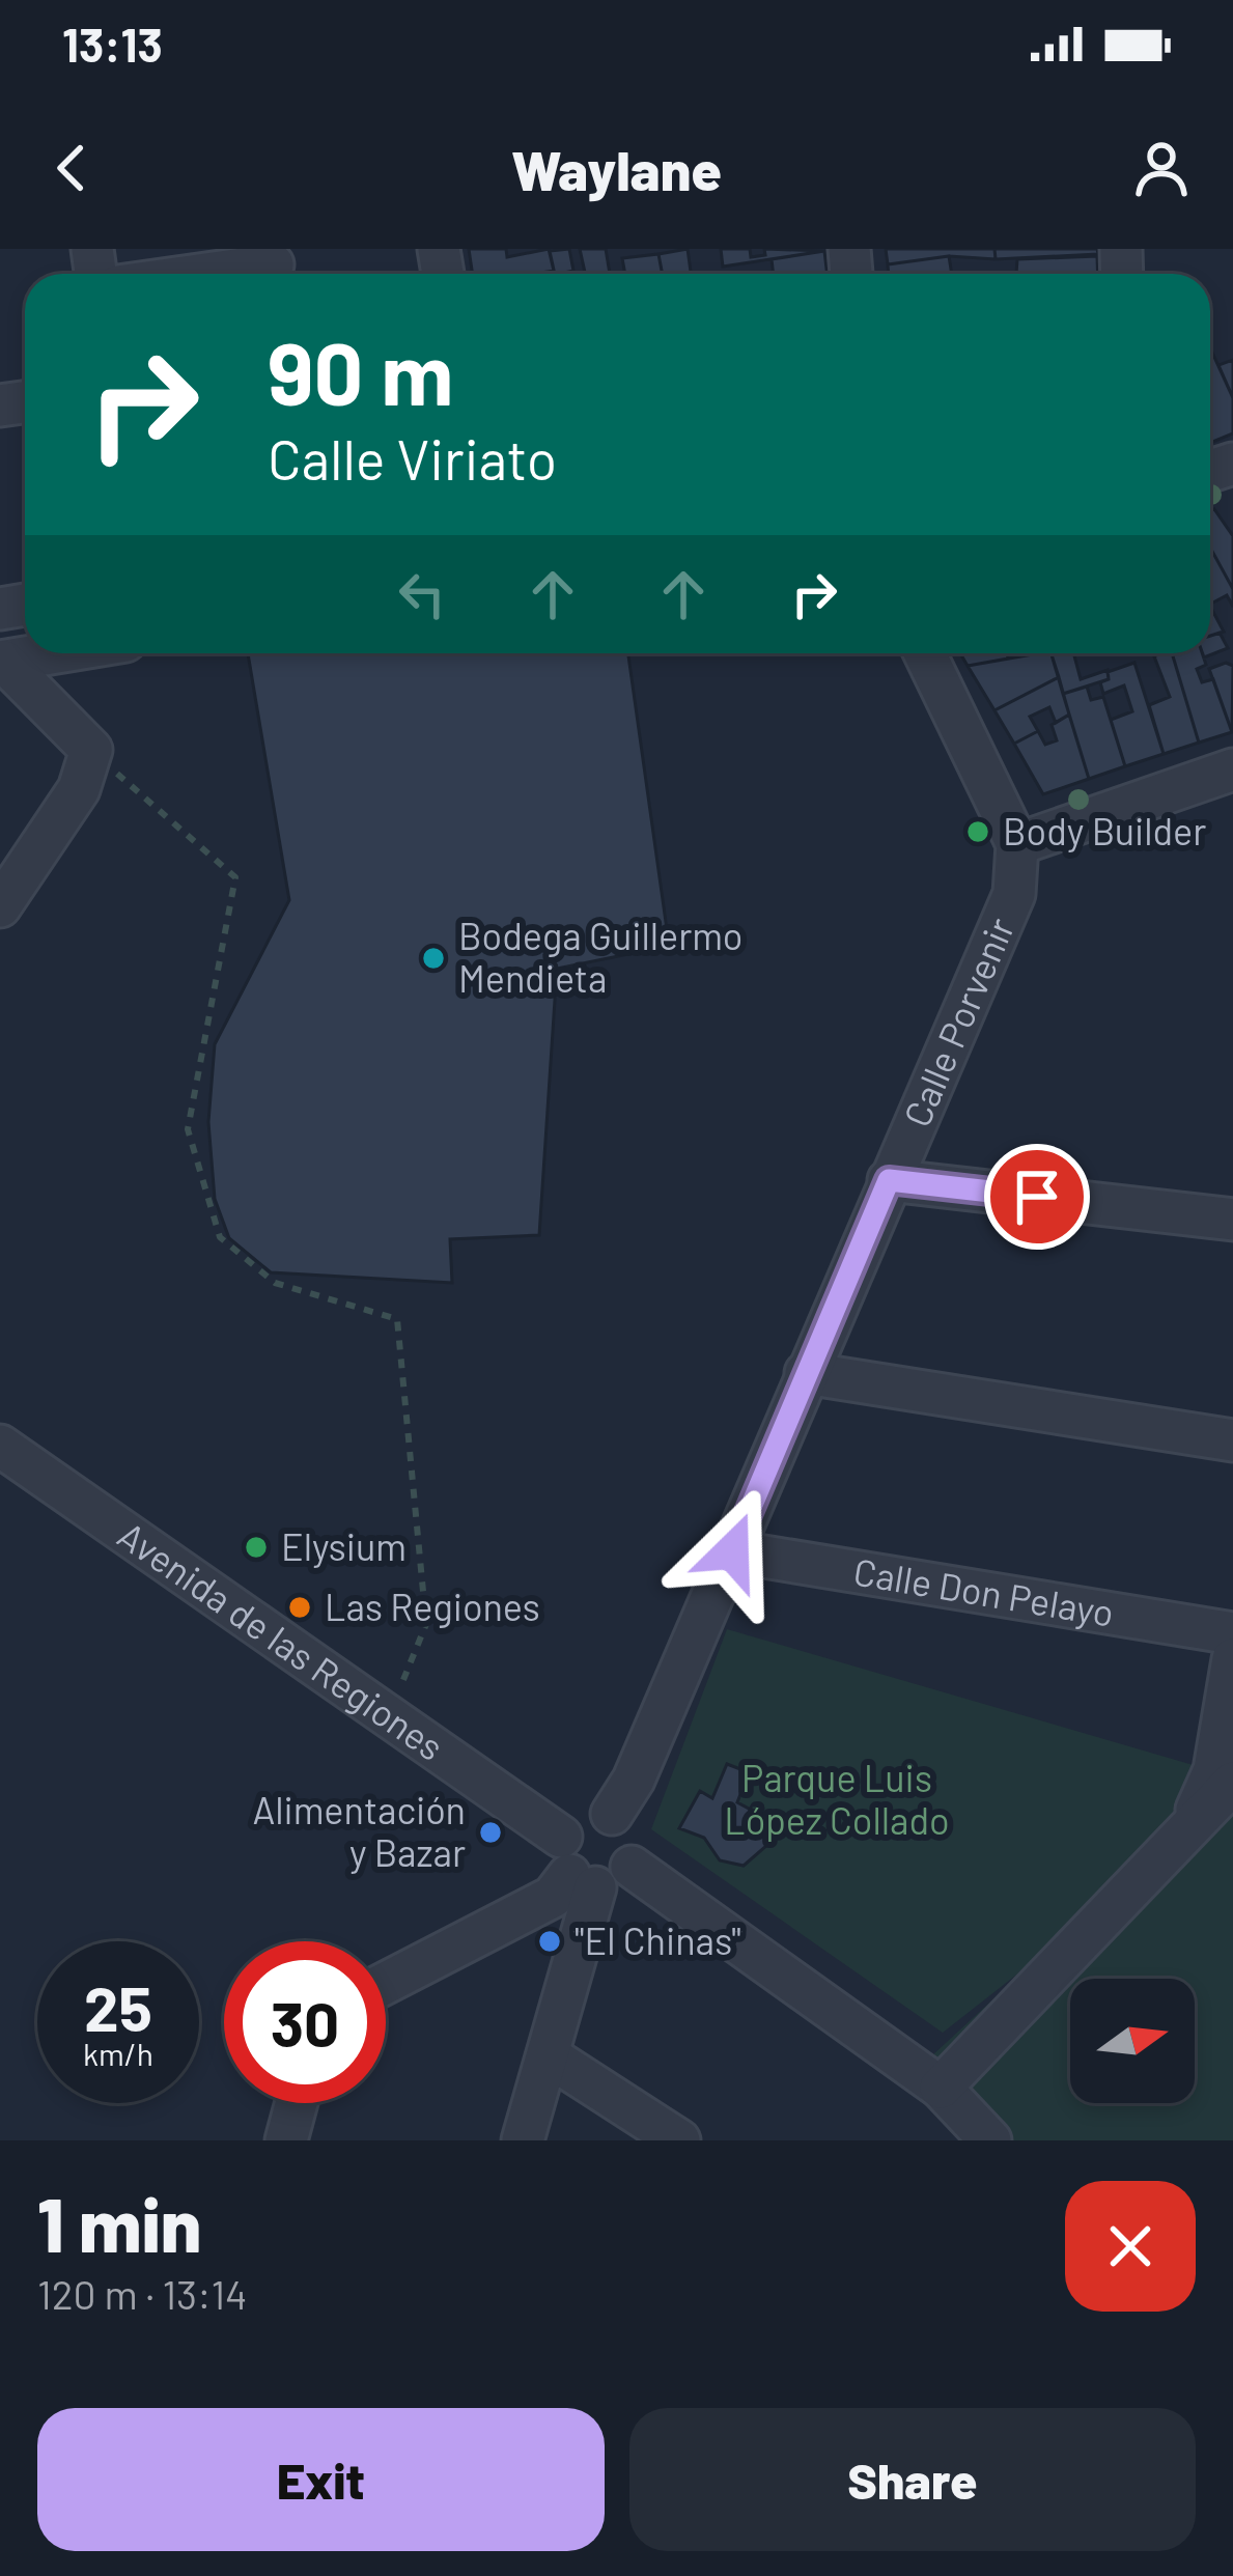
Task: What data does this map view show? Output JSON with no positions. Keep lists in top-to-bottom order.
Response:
{
  "streets": {
    "street": ["Calle Porvenir", "Calle Don Pelayo", "Avenida de las Regiones"]
  },
  "crossings": [
    ["Calle Porvenir", "Calle Don Pelayo"]
  ],
  "parks": ["Parque Luis López Collado"],
  "places": [
    "Body Builder",
    "Bodega Guillermo Mendieta",
    "Elysium",
    "Las Regiones",
    "Alimentación y Bazar",
    "\"El Chinas\""
  ],
  "north": "right",
  "page": {
    "status": "13:13",
    "header": "Waylane",
    "turn": ["90 m", "Calle Viriato"],
    "speed": "25 km/h",
    "limit": "30",
    "heading": ["1 min", "120 m · 13:14"],
    "buttons": ["Exit", "Share"]
  }
}
